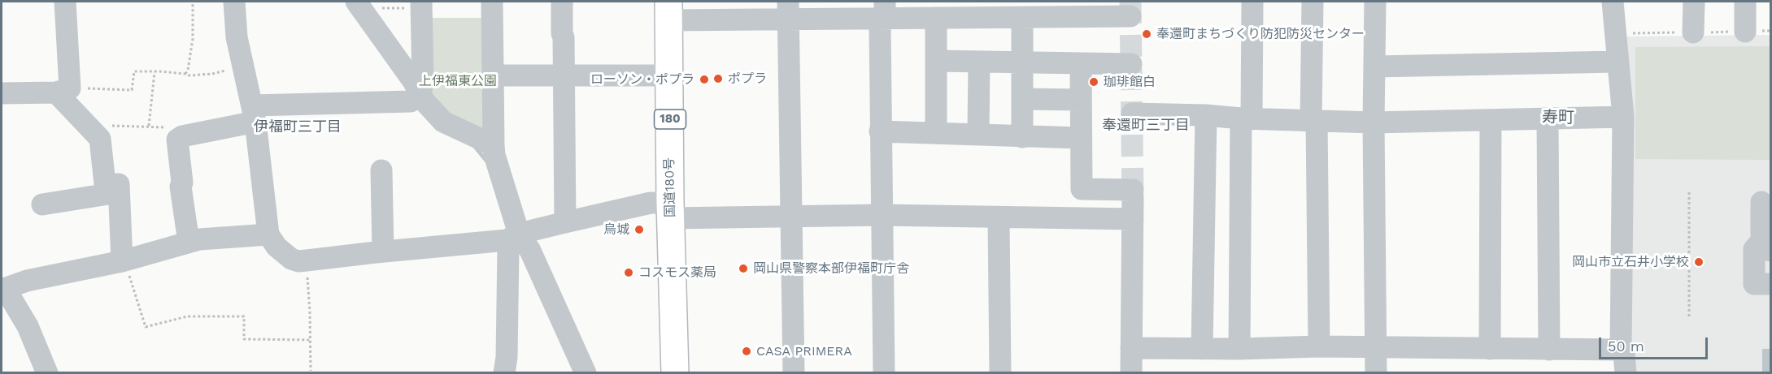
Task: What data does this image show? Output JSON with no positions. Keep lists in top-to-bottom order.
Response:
{
  "streets": {
    "highway": ["180", "国道180号"]
  },
  "districts": ["寿町", "奉還町三丁目", "伊福町三丁目"],
  "parks": ["上伊福東公園"],
  "places": [
    "奉還町まちづくり防犯防災センター",
    "ポプラ",
    "ローソン・ポプラ",
    "珈琲館白",
    "烏城",
    "岡山市立石井小学校",
    "岡山県警察本部伊福町庁舎",
    "コスモス薬局",
    "CASA PRIMERA"
  ],
  "scale_bar": "50 m"
}
